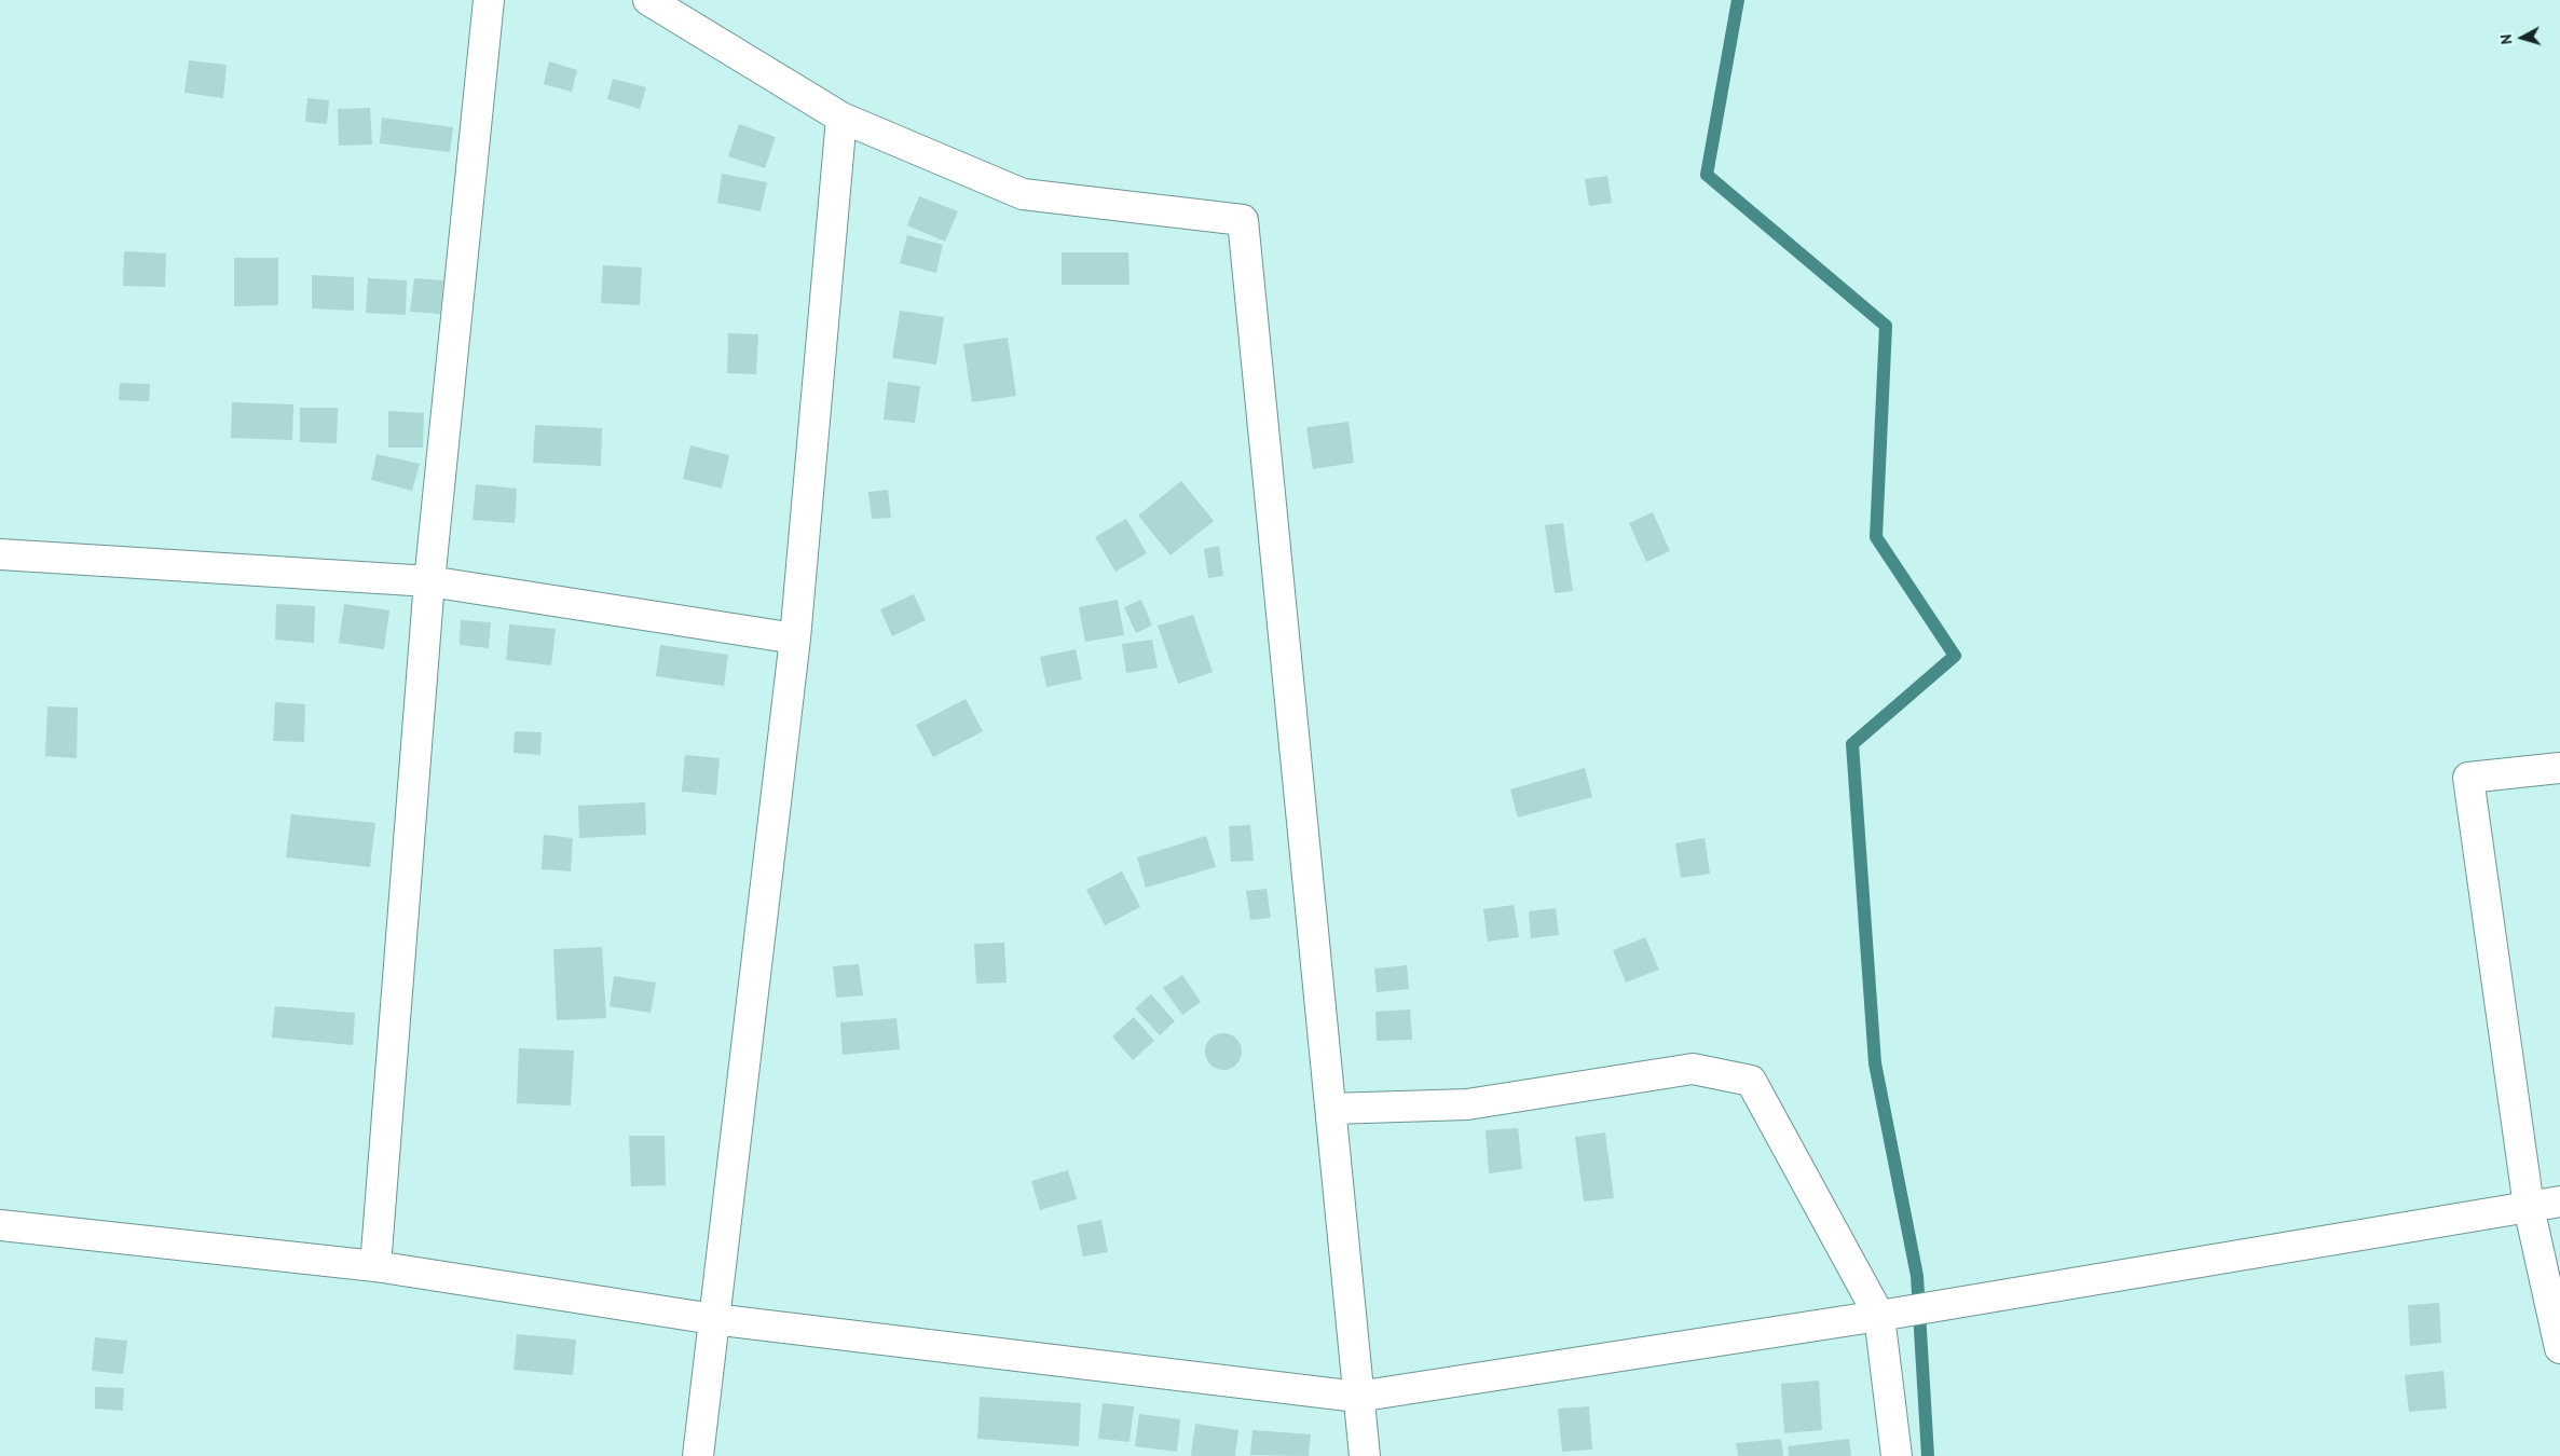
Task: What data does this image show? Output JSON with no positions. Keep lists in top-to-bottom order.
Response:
{
  "north": "left"
}
